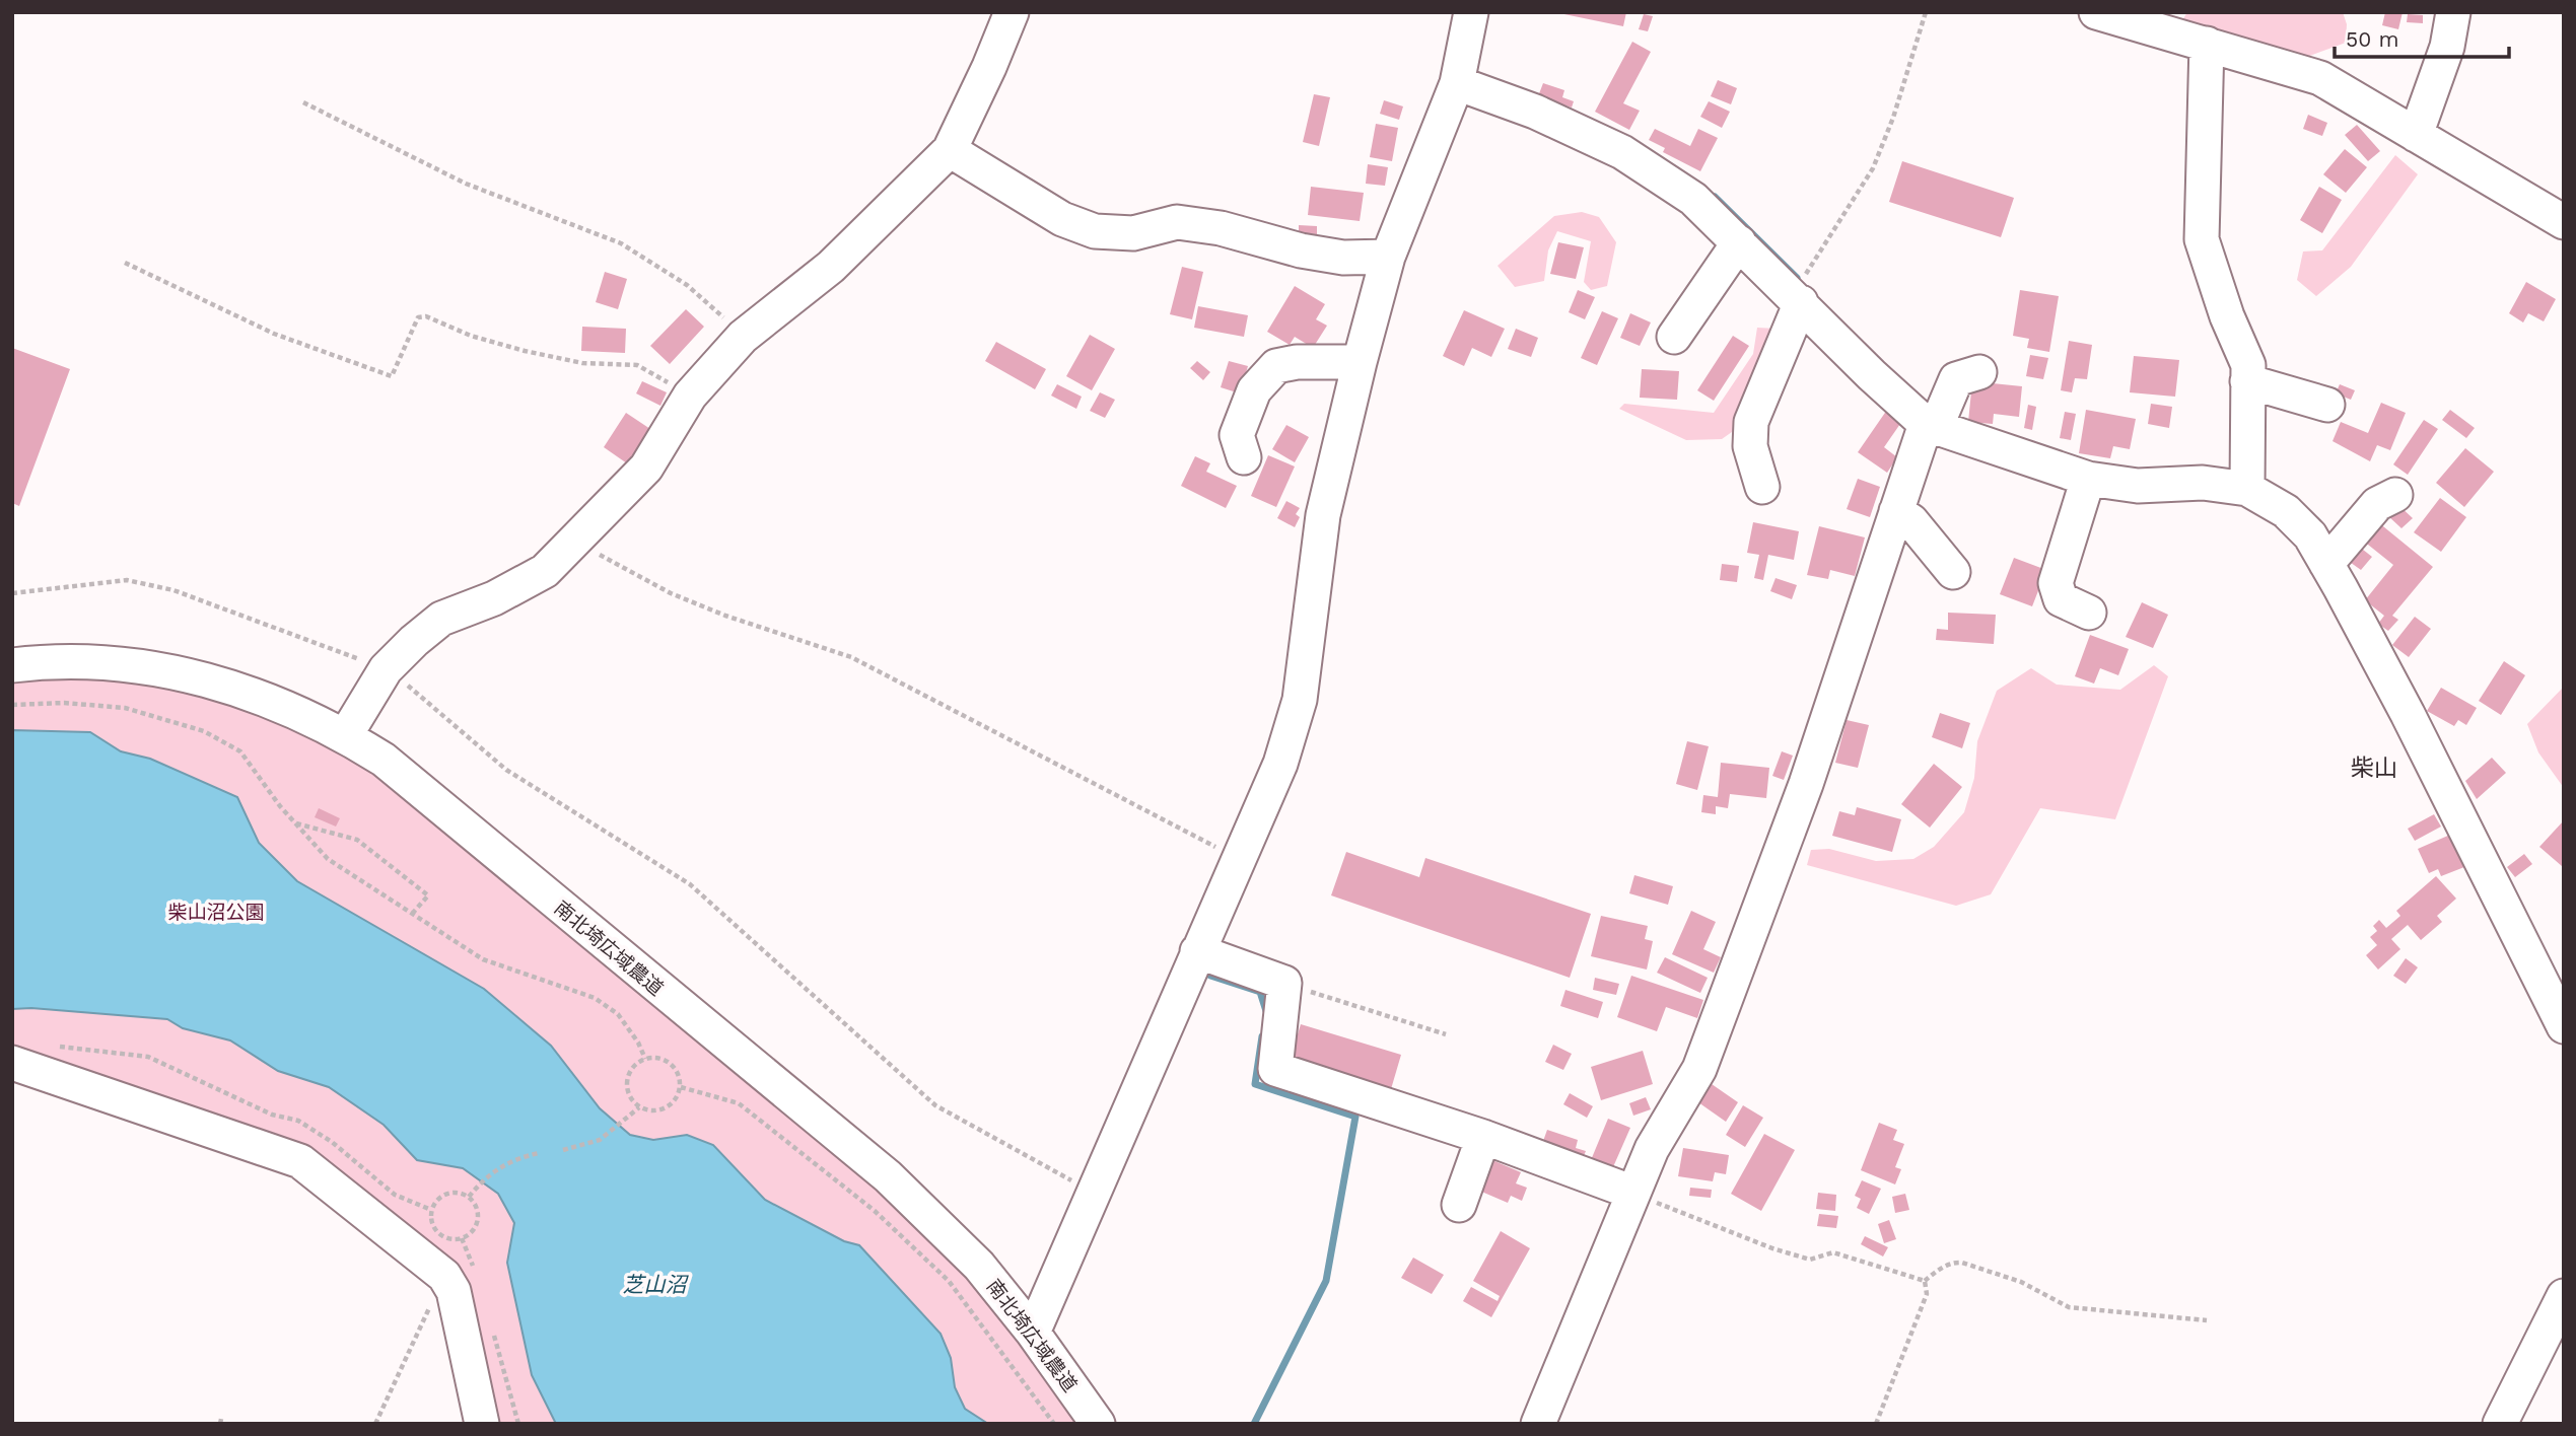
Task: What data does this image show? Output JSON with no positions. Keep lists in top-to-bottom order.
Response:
{
  "streets": {
    "street": ["南北埼広域農道"]
  },
  "districts": ["柴山"],
  "water": ["芝山沼"],
  "parks": ["柴山沼公園"],
  "scale_bar": "50 m"
}
